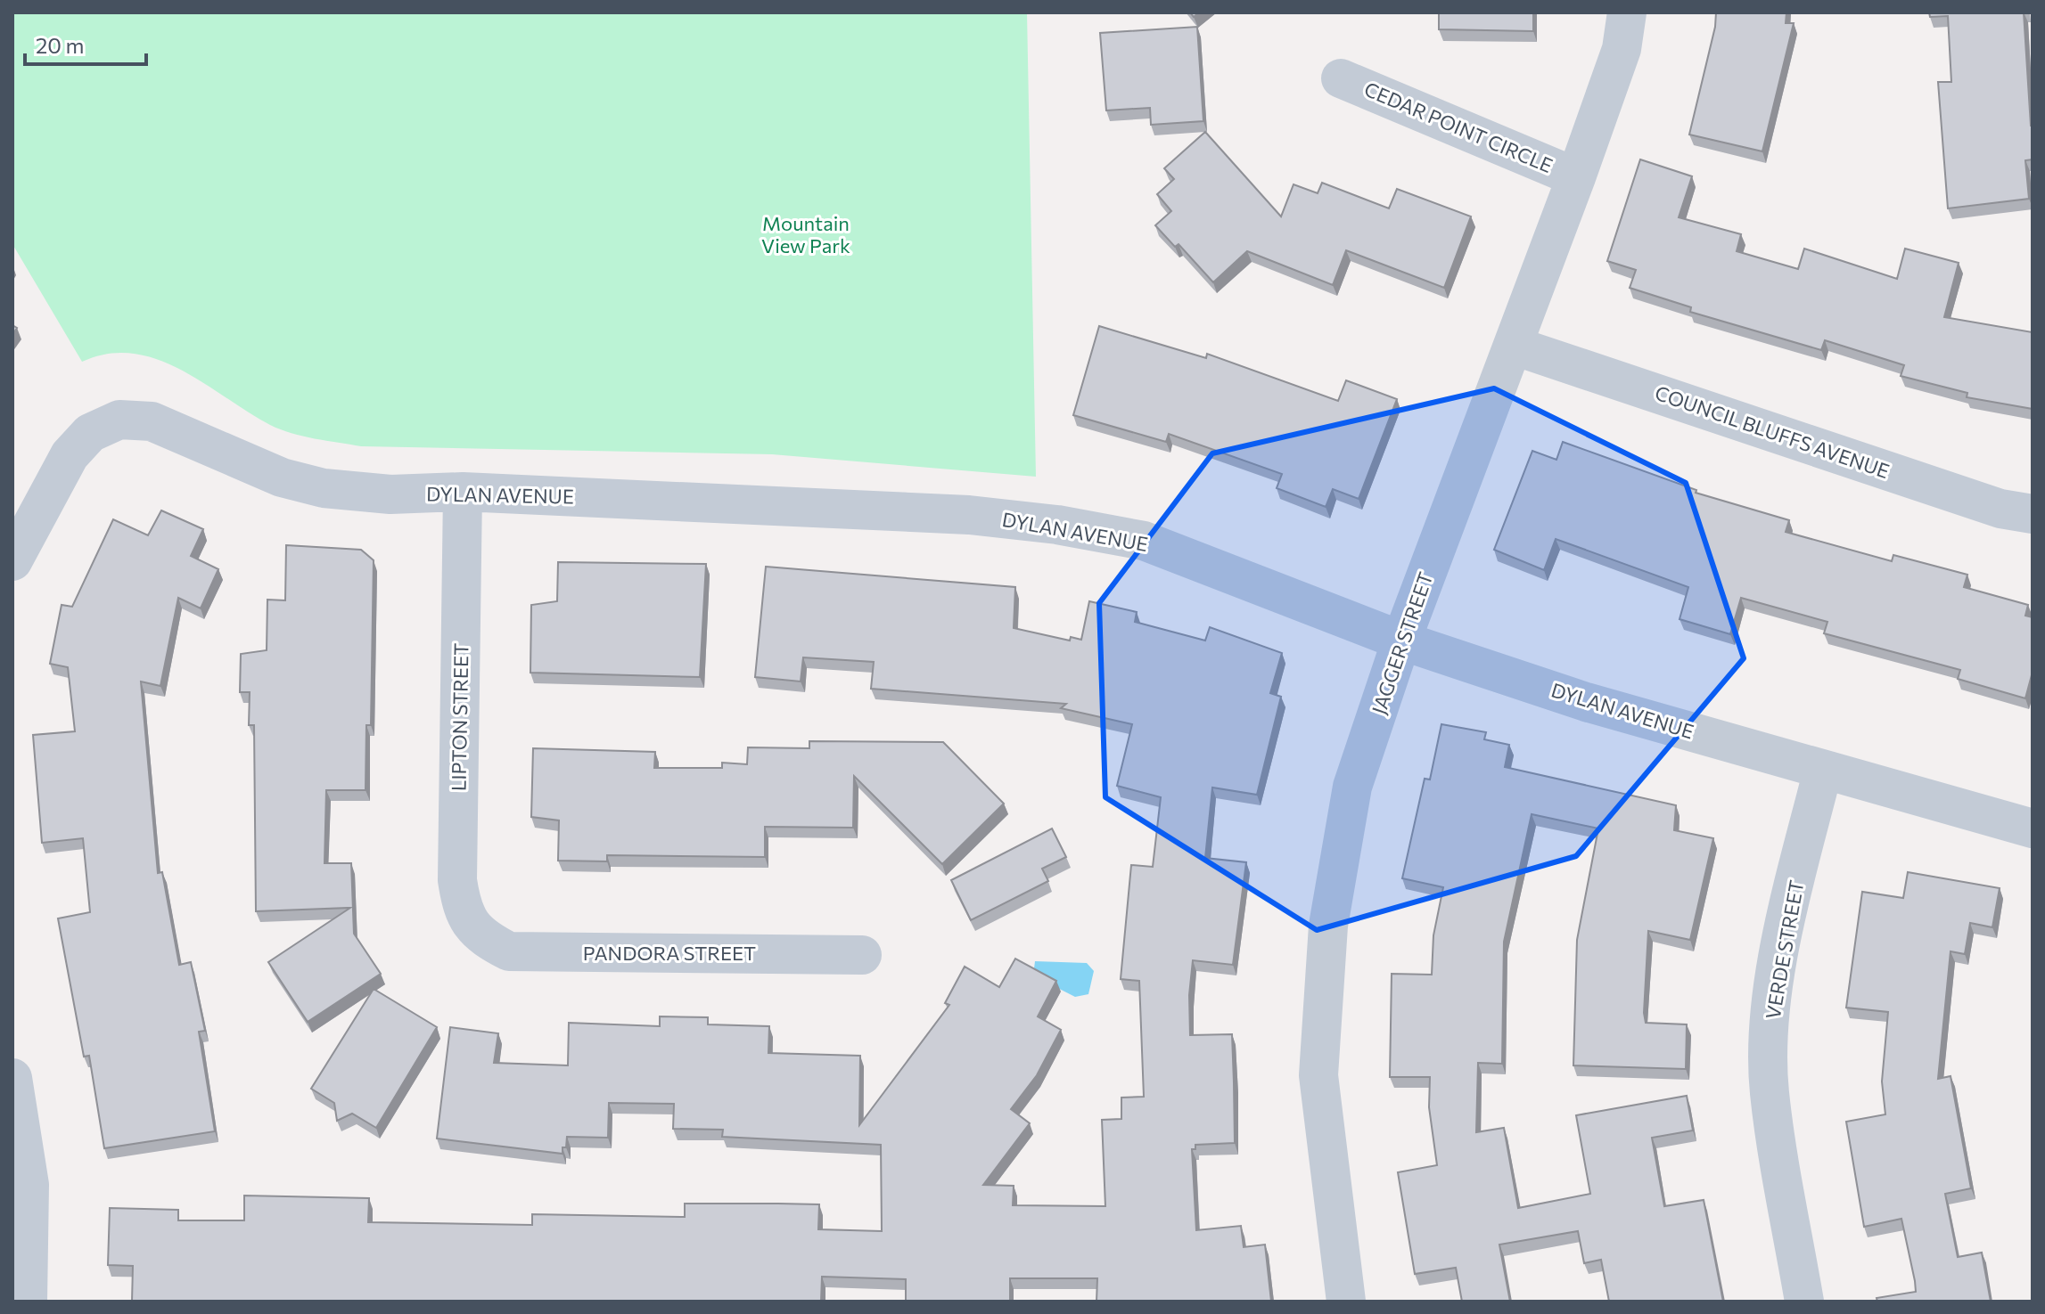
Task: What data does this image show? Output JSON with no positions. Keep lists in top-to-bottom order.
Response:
{
  "streets": {
    "street": [
      "CEDAR POINT CIRCLE",
      "COUNCIL BLUFFS AVENUE",
      "DYLAN AVENUE",
      "JAGGER STREET",
      "LIPTON STREET",
      "VERDE STREET",
      "PANDORA STREET"
    ]
  },
  "crossings": [
    ["CEDAR POINT CIRCLE", "JAGGER STREET"],
    ["COUNCIL BLUFFS AVENUE", "JAGGER STREET"],
    ["DYLAN AVENUE", "JAGGER STREET"],
    ["DYLAN AVENUE", "LIPTON STREET"],
    ["DYLAN AVENUE", "VERDE STREET"],
    ["LIPTON STREET", "PANDORA STREET"]
  ],
  "parks": ["Mountain View Park"],
  "scale_bar": "20 m"
}
